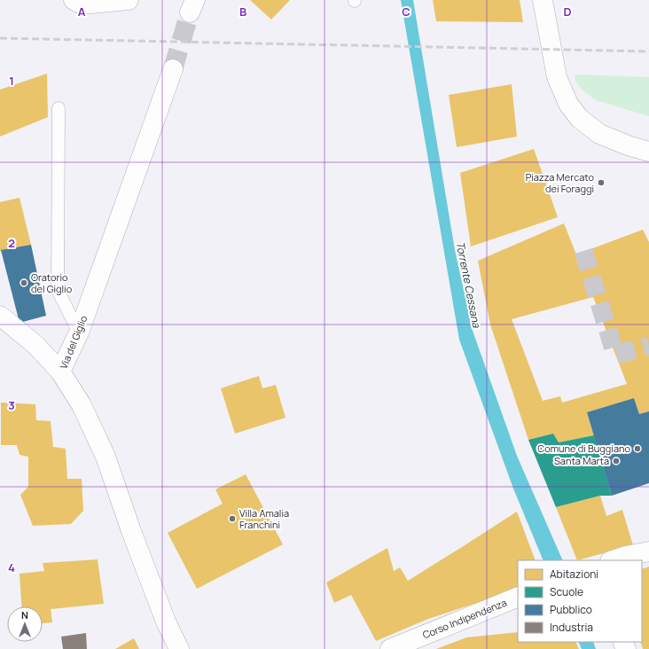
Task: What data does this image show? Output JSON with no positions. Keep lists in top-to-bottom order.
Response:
{
  "streets": {
    "street": ["Via del Giglio", "Corso Indipendenza"]
  },
  "water": ["Torrente Cessana"],
  "places": [
    "Piazza Mercato dei Foraggi",
    "Oratorio del Giglio",
    "Comune di Buggiano",
    "Santa Marta",
    "Villa Amalia Franchini"
  ],
  "legend": [
    "Abitazioni",
    "Scuole",
    "Pubblico",
    "Industria"
  ],
  "north": "top",
  "grid": {
    "columns": [
      "A",
      "B",
      "C",
      "D"
    ],
    "rows": [
      "1",
      "2",
      "3",
      "4"
    ]
  }
}
